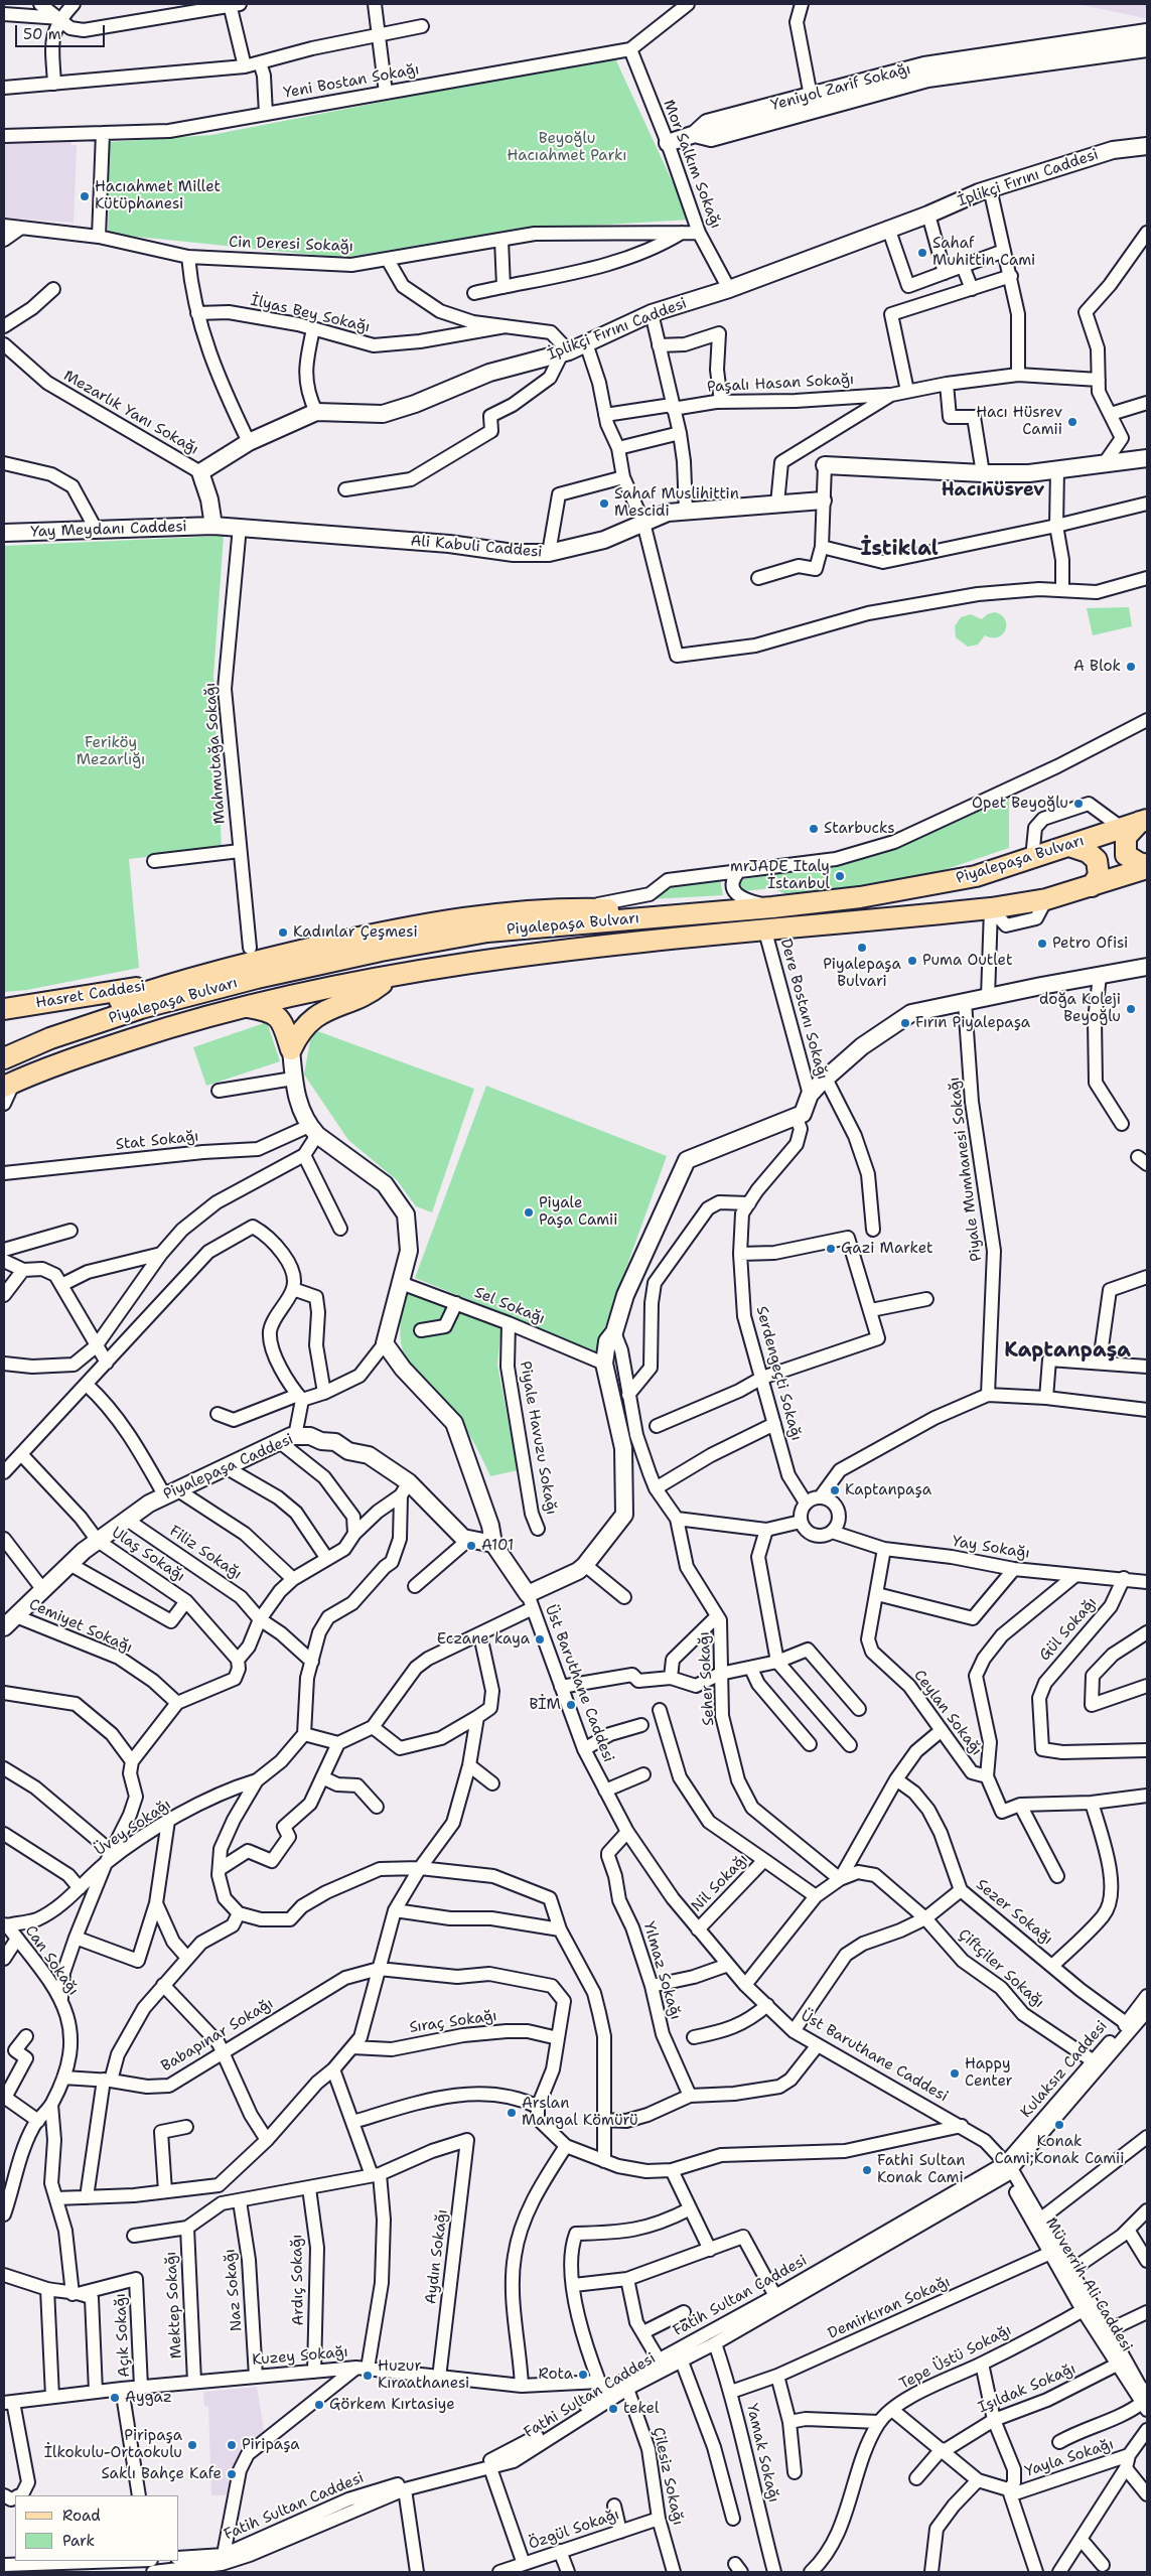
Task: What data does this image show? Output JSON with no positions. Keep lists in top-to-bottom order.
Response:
{
  "streets": {
    "main road": ["Piyalepaşa Bulvarı", "Hasret Caddesi"],
    "street": [
      "Yeni Bostan Sokağı",
      "Yeniyol Zarif Sokağı",
      "Mor Salkım Sokağı",
      "İplikçi Fırını Caddesi",
      "Cin Deresi Sokağı",
      "İlyas Bey Sokağı",
      "Paşalı Hasan Sokağı",
      "Mezarlık Yanı Sokağı",
      "Yay Meydanı Caddesi",
      "Ali Kabuli Caddesi",
      "Mahmutağa Sokağı",
      "Dere Bostanı Sokağı",
      "Stat Sokağı",
      "Piyale Mumhanesi Sokağı",
      "Sel Sokağı",
      "Serdengeçti Sokağı",
      "Piyale Havuzu Sokağı",
      "Piyalepaşa Caddesi",
      "Yay Sokağı",
      "Filiz Sokağı",
      "Ulaş Sokağı",
      "Cemiyet Sokağı",
      "Gül Sokağı",
      "Seher Sokağı",
      "Üst Baruthane Caddesi",
      "Ceylan Sokağı",
      "Üvey Sokağı",
      "Nil Sokağı",
      "Sezer Sokağı",
      "Can Sokağı",
      "Çiftçiler Sokağı",
      "Yılmaz Sokağı",
      "Sıraç Sokağı",
      "Babapınar Sokağı",
      "Kulaksız Caddesi",
      "Aydın Sokağı",
      "Ardıç Sokağı",
      "Müverrih Ali Caddesi",
      "Naz Sokağı",
      "Fatih Sultan Caddesi",
      "Mektep Sokağı",
      "Demirkıran Sokağı",
      "Açık Sokağı",
      "Kuzey Sokağı",
      "Tepe Üstü Sokağı",
      "Işıldak Sokağı",
      "Fathi Sultan Caddesi",
      "Yamak Sokağı",
      "Yayla Sokağı",
      "Çilesiz Sokağı",
      "Özgül Sokağı"
    ]
  },
  "crossings": [
    ["Yeni Bostan Sokağı", "Mor Salkım Sokağı"],
    ["Yeniyol Zarif Sokağı", "Mor Salkım Sokağı"],
    ["Mor Salkım Sokağı", "İplikçi Fırını Caddesi"],
    ["Mor Salkım Sokağı", "Cin Deresi Sokağı"],
    ["İplikçi Fırını Caddesi", "Mezarlık Yanı Sokağı"],
    ["Yay Meydanı Caddesi", "Ali Kabuli Caddesi"],
    ["Ali Kabuli Caddesi", "Mahmutağa Sokağı"],
    ["Piyalepaşa Bulvarı", "Dere Bostanı Sokağı"],
    ["Sel Sokağı", "Piyale Havuzu Sokağı"],
    ["Serdengeçti Sokağı", "Yay Sokağı"],
    ["Piyalepaşa Caddesi", "Filiz Sokağı"],
    ["Piyalepaşa Caddesi", "Ulaş Sokağı"],
    ["Piyalepaşa Caddesi", "Cemiyet Sokağı"],
    ["Yay Sokağı", "Gül Sokağı"],
    ["Yay Sokağı", "Ceylan Sokağı"],
    ["Seher Sokağı", "Çiftçiler Sokağı"],
    ["Üst Baruthane Caddesi", "Nil Sokağı"],
    ["Üst Baruthane Caddesi", "Yılmaz Sokağı"],
    ["Üst Baruthane Caddesi", "Kulaksız Caddesi"],
    ["Üst Baruthane Caddesi", "Müverrih Ali Caddesi"],
    ["Üst Baruthane Caddesi", "Fatih Sultan Caddesi"],
    ["Üst Baruthane Caddesi", "Fathi Sultan Caddesi"],
    ["Üvey Sokağı", "Can Sokağı"],
    ["Sezer Sokağı", "Kulaksız Caddesi"],
    ["Can Sokağı", "Babapınar Sokağı"],
    ["Çiftçiler Sokağı", "Kulaksız Caddesi"],
    ["Kulaksız Caddesi", "Müverrih Ali Caddesi"],
    ["Kulaksız Caddesi", "Fatih Sultan Caddesi"],
    ["Kulaksız Caddesi", "Fathi Sultan Caddesi"],
    ["Aydın Sokağı", "Kuzey Sokağı"],
    ["Ardıç Sokağı", "Kuzey Sokağı"],
    ["Müverrih Ali Caddesi", "Fatih Sultan Caddesi"],
    ["Müverrih Ali Caddesi", "Demirkıran Sokağı"],
    ["Müverrih Ali Caddesi", "Tepe Üstü Sokağı"],
    ["Müverrih Ali Caddesi", "Işıldak Sokağı"],
    ["Müverrih Ali Caddesi", "Fathi Sultan Caddesi"],
    ["Naz Sokağı", "Kuzey Sokağı"],
    ["Fatih Sultan Caddesi", "Kuzey Sokağı"],
    ["Fatih Sultan Caddesi", "Fathi Sultan Caddesi"],
    ["Mektep Sokağı", "Kuzey Sokağı"],
    ["Demirkıran Sokağı", "Yamak Sokağı"],
    ["Açık Sokağı", "Kuzey Sokağı"],
    ["Kuzey Sokağı", "Fathi Sultan Caddesi"],
    ["Fathi Sultan Caddesi", "Yamak Sokağı"],
    ["Fathi Sultan Caddesi", "Çilesiz Sokağı"],
    ["Çilesiz Sokağı", "Özgül Sokağı"]
  ],
  "districts": ["Hacıhüsrev", "İstiklal", "Kaptanpaşa"],
  "parks": ["Beyoğlu Hacıahmet Parkı", "Feriköy Mezarlığı"],
  "places": [
    "Hacıahmet Millet Kütüphanesi",
    "Sahaf Muhittin Cami",
    "Hacı Hüsrev Camii",
    "Sahaf Muslihittin Mescidi",
    "A Blok",
    "Opet Beyoğlu",
    "Starbucks",
    "mrJADE Italy İstanbul",
    "Kadınlar Çeşmesi",
    "Petro Ofisi",
    "Piyalepaşa Bulvari",
    "Puma Outlet",
    "doğa Koleji Beyoğlu",
    "Fırın Piyalepaşa",
    "Piyale Paşa Camii",
    "Gazi Market",
    "Kaptanpaşa",
    "A101",
    "Eczane kaya",
    "BİM",
    "Happy Center",
    "Arslan Mangal Kömürü",
    "Konak Cami;Konak Camii",
    "Fathi Sultan Konak Cami",
    "Rota",
    "Huzur Kıraathanesi",
    "Aygaz",
    "Görkem Kırtasiye",
    "tekel",
    "Piripaşa İlkokulu-Ortaokulu",
    "Piripaşa",
    "Saklı Bahçe Kafe"
  ],
  "legend": ["Road", "Park"],
  "scale_bar": "50 m"
}
